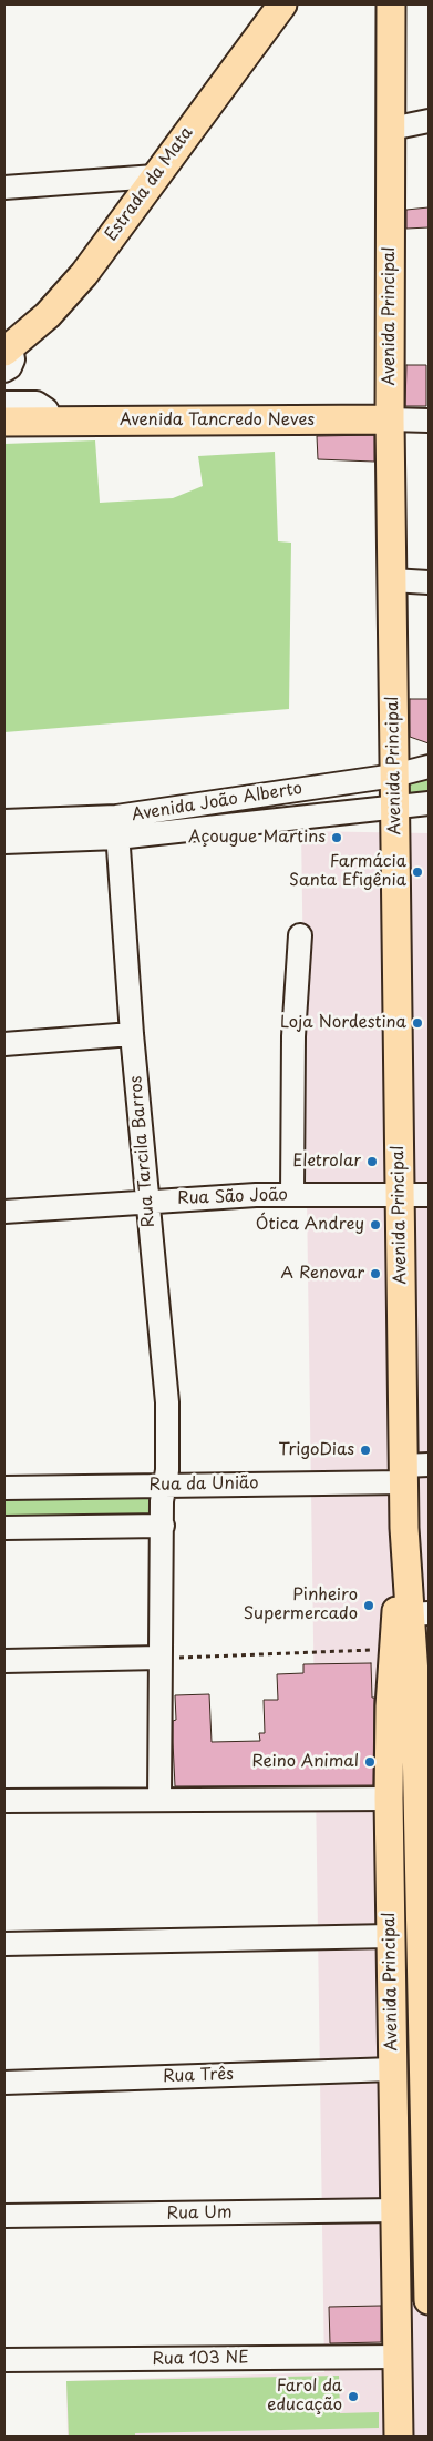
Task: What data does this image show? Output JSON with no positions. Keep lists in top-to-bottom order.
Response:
{
  "streets": {
    "main road": ["Estrada da Mata", "Avenida Principal", "Avenida Tancredo Neves"],
    "street": [
      "Avenida João Alberto",
      "Rua Tarcila Barros",
      "Rua São João",
      "Rua da União",
      "Rua Três",
      "Rua Um",
      "Rua 103 NE"
    ]
  },
  "crossings": [
    ["Avenida Principal", "Avenida Tancredo Neves"],
    ["Avenida Principal", "Avenida João Alberto"],
    ["Avenida Principal", "Rua São João"],
    ["Avenida Principal", "Rua da União"],
    ["Avenida Principal", "Rua Três"],
    ["Avenida Principal", "Rua Um"],
    ["Avenida Principal", "Rua 103 NE"],
    ["Avenida João Alberto", "Rua Tarcila Barros"],
    ["Rua Tarcila Barros", "Rua São João"],
    ["Rua Tarcila Barros", "Rua da União"]
  ],
  "places": [
    "Açougue Martins",
    "Farmácia Santa Efigênia",
    "Loja Nordestina",
    "Eletrolar",
    "Ótica Andrey",
    "A Renovar",
    "TrigoDias",
    "Pinheiro Supermercado",
    "Reino Animal",
    "Farol da educação"
  ]
}
